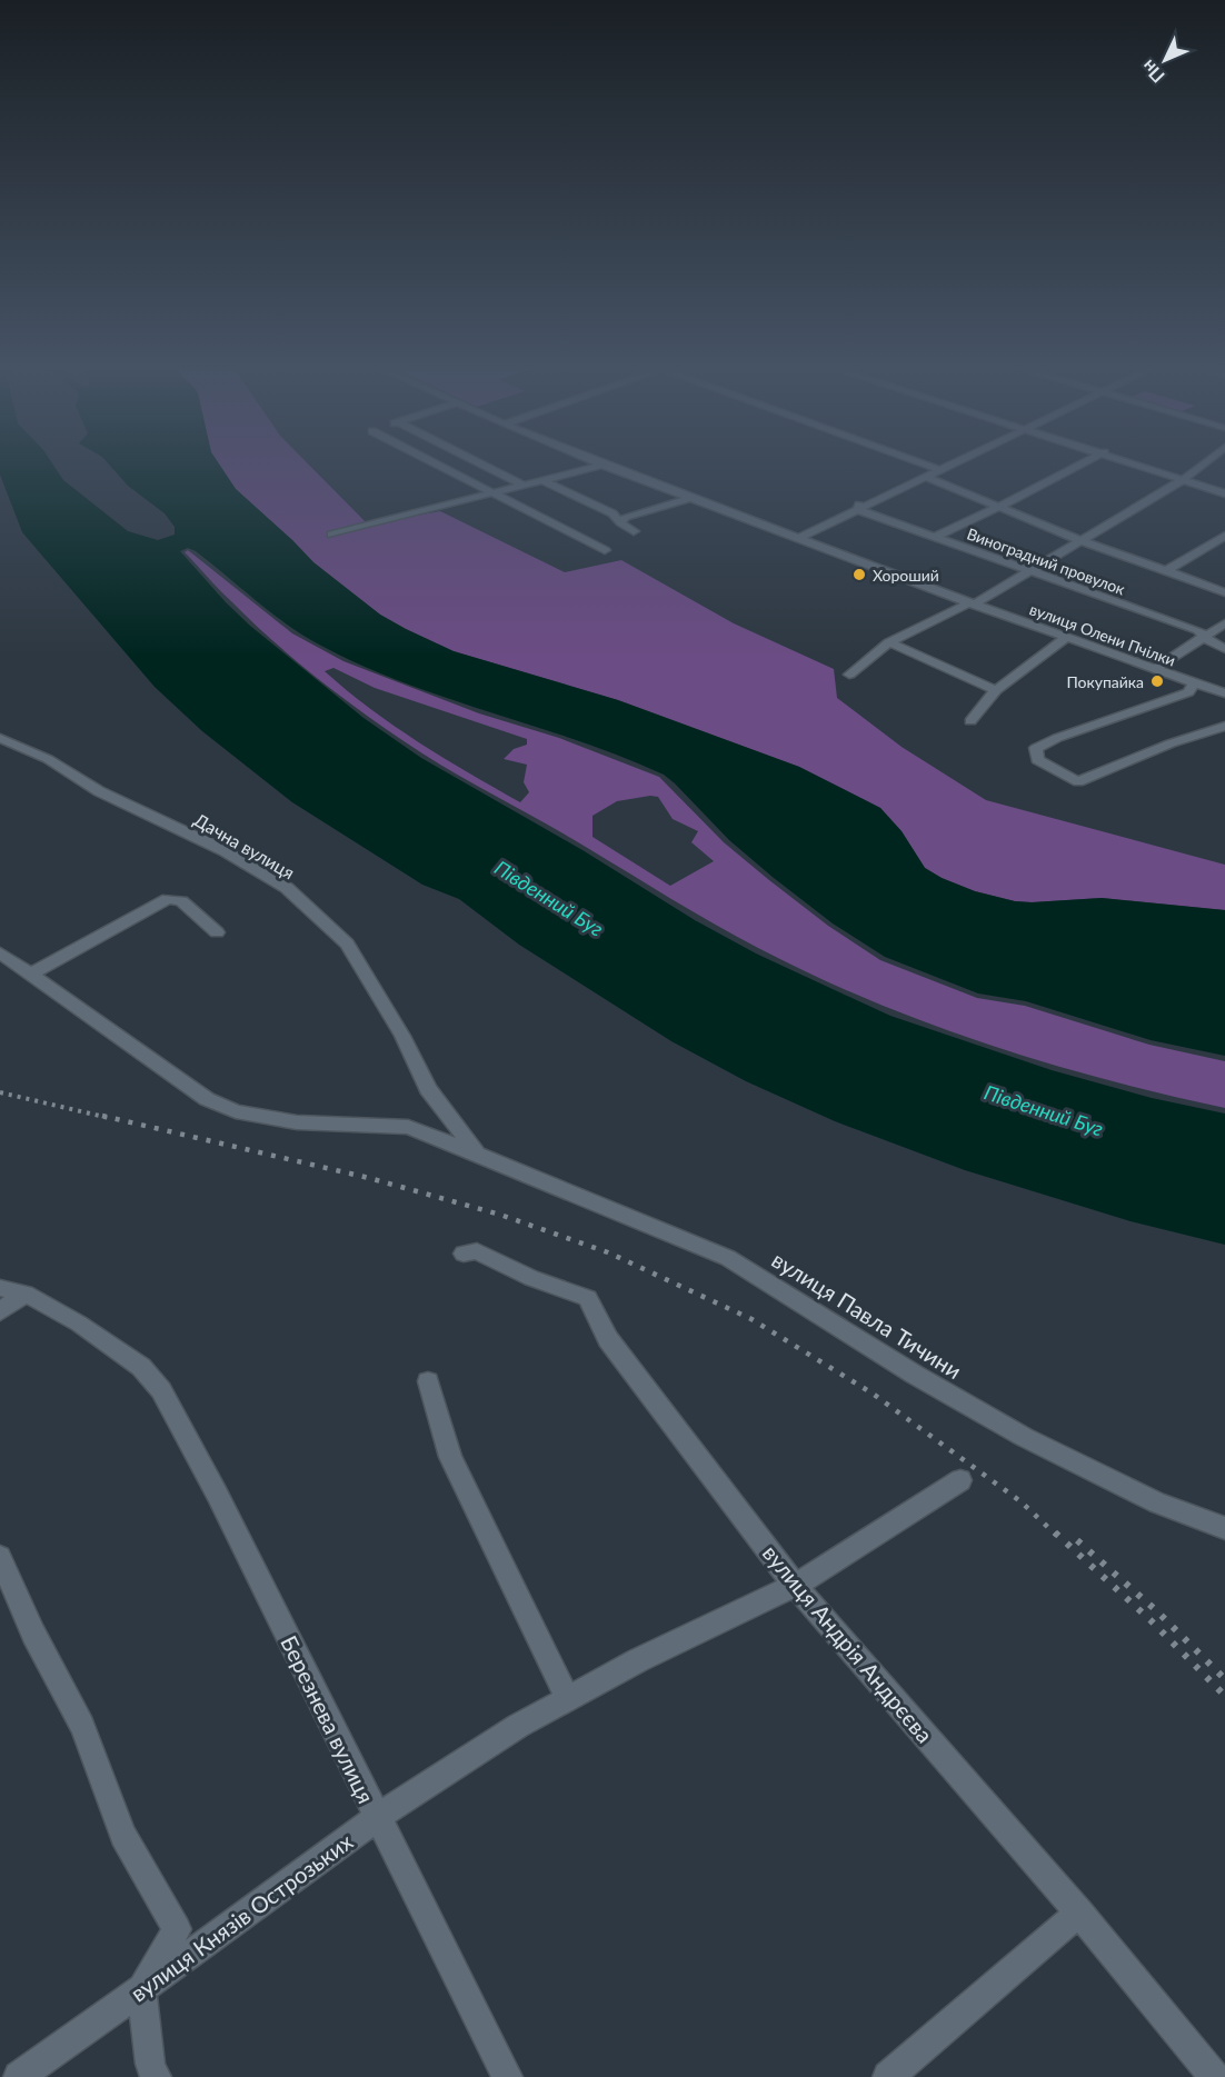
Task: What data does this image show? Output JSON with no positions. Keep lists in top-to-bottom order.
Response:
{
  "streets": {
    "street": [
      "Виноградний провулок",
      "вулиця Олени Пчілки",
      "Дачна вулиця",
      "вулиця Павла Тичини",
      "вулиця Андрія Андрєєва",
      "Березнева вулиця",
      "вулиця Князів Острозьких"
    ]
  },
  "crossings": [
    ["Дачна вулиця", "вулиця Павла Тичини"],
    ["вулиця Андрія Андрєєва", "вулиця Князів Острозьких"],
    ["Березнева вулиця", "вулиця Князів Острозьких"]
  ],
  "water": ["Південний Буг"],
  "places": ["Хороший", "Покупайка"],
  "north": "bottom left"
}
